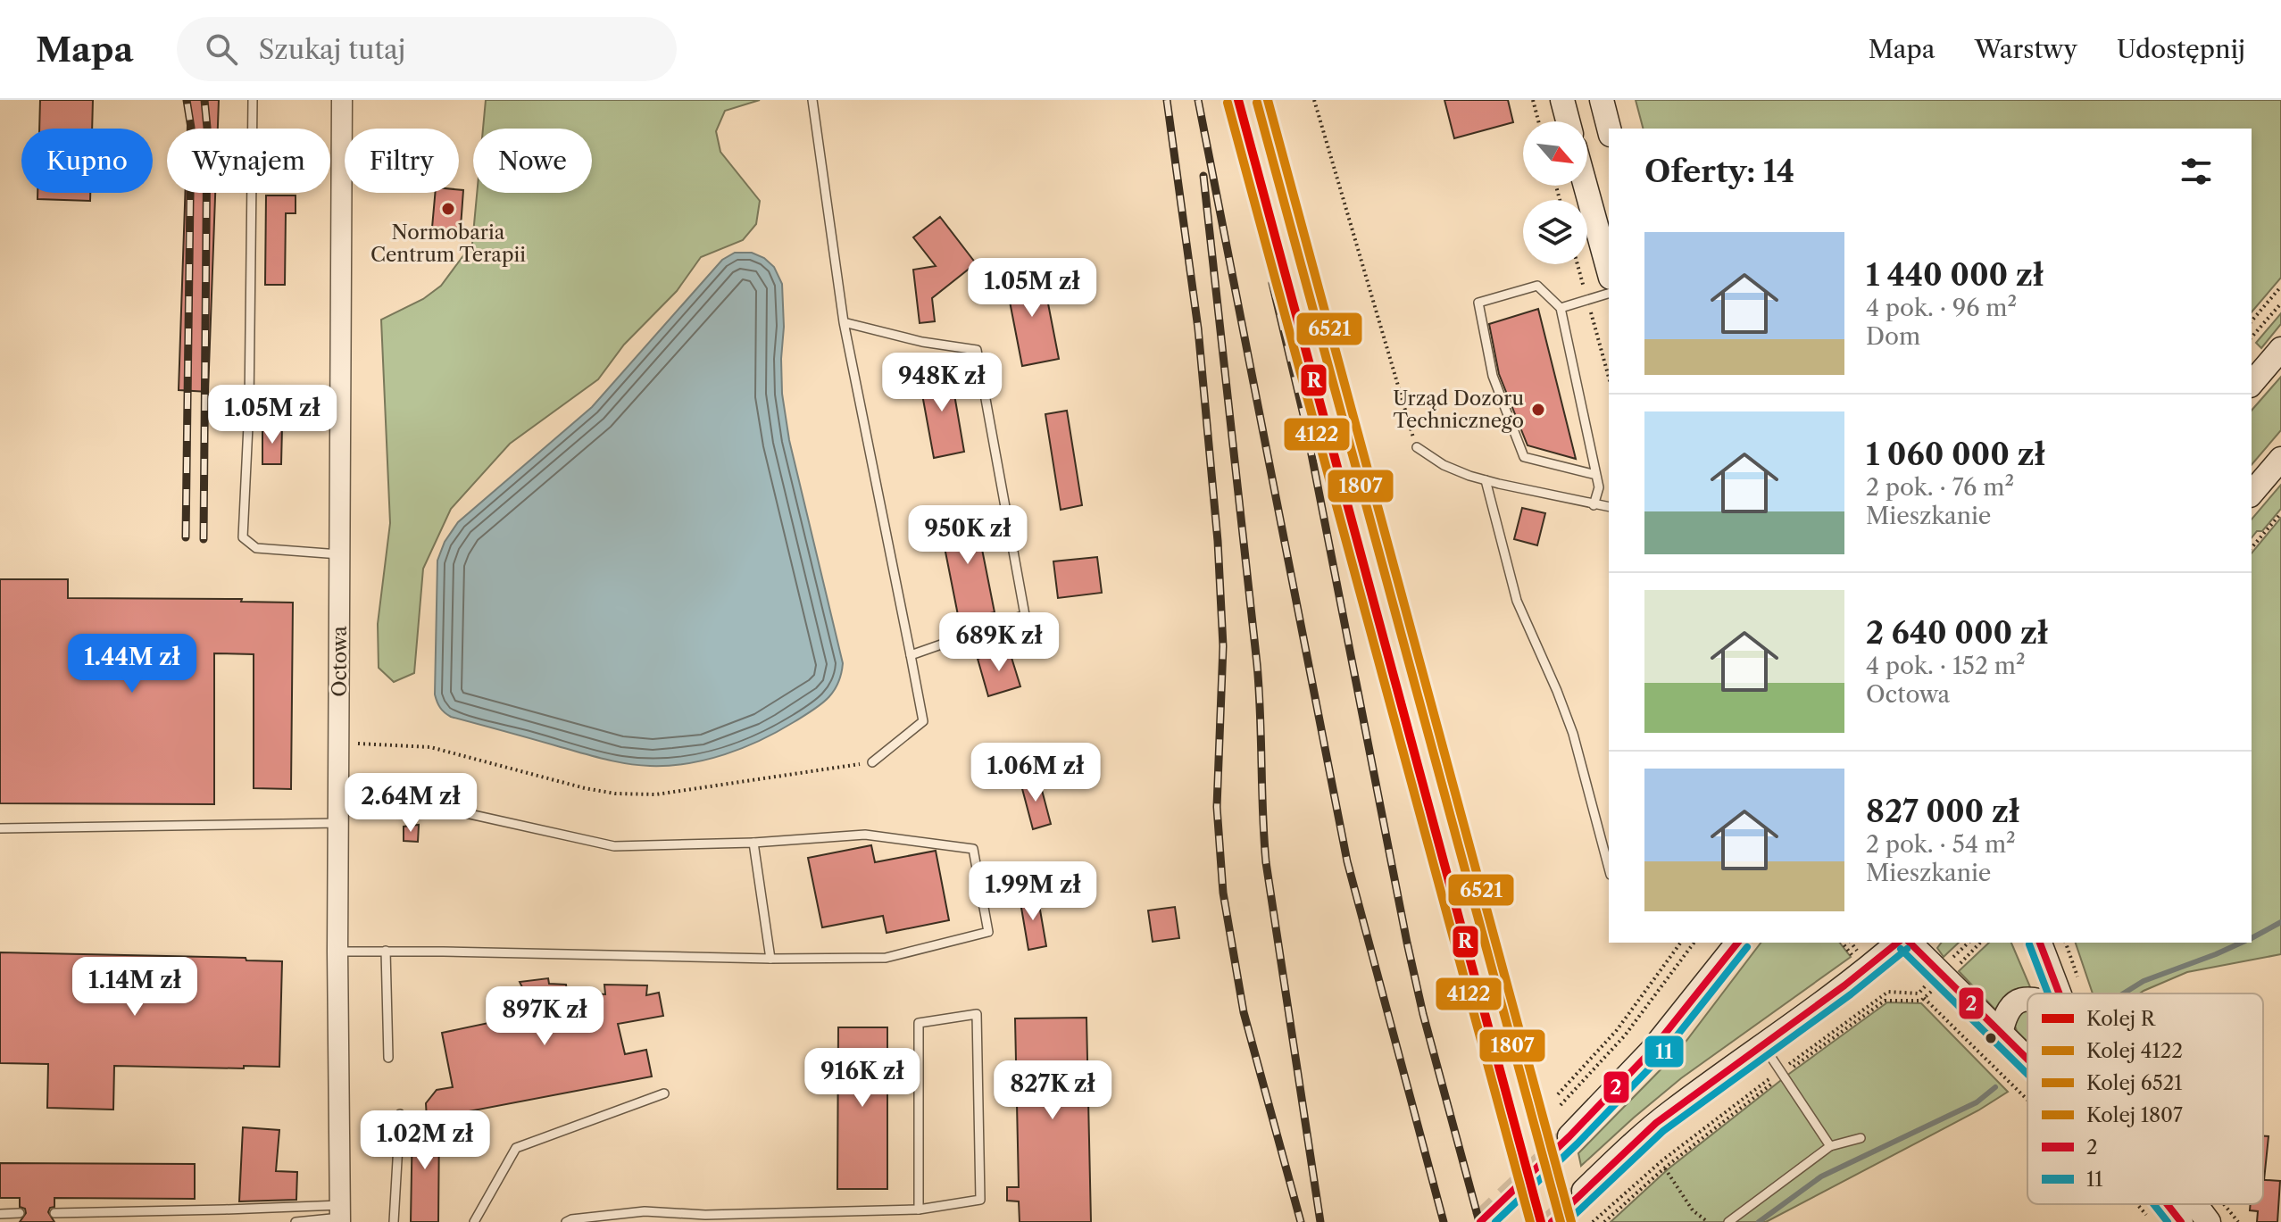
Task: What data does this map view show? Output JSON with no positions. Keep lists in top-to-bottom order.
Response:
{
  "streets": {
    "street": ["Octowa"]
  },
  "places": ["Normobaria Centrum Terapii", "Urząd Dozoru Technicznego"],
  "lines": [
    "rail line R",
    "rail line 6521",
    "rail line 4122",
    "rail line 1807",
    "transit line 2",
    "transit line 11"
  ],
  "legend": [
    "Kolej R",
    "Kolej 4122",
    "Kolej 6521",
    "Kolej 1807",
    "2",
    "11"
  ],
  "north": "bottom right",
  "page": {
    "header": "Mapa",
    "search": "Szukaj tutaj",
    "nav": ["Mapa", "Warstwy", "Udostępnij"],
    "chip": [
      "Kupno",
      "Wynajem",
      "Filtry",
      "Nowe"
    ],
    "heading": "Oferty: 14",
    "list": [
      {
        "name": "1 440 000 zł",
        "note": "4 pok. · 96 m² · Dom"
      },
      {
        "name": "1 060 000 zł",
        "note": "2 pok. · 76 m² · Mieszkanie"
      },
      {
        "name": "2 640 000 zł",
        "note": "4 pok. · 152 m² · Octowa"
      },
      {
        "name": "827 000 zł",
        "note": "2 pok. · 54 m² · Mieszkanie"
      }
    ],
    "price": [
      "1.05M zł",
      "948K zł",
      "1.05M zł",
      "950K zł",
      "689K zł",
      "1.44M zł",
      "1.06M zł",
      "2.64M zł",
      "1.99M zł",
      "1.14M zł",
      "897K zł",
      "916K zł",
      "827K zł",
      "1.02M zł"
    ]
  }
}
